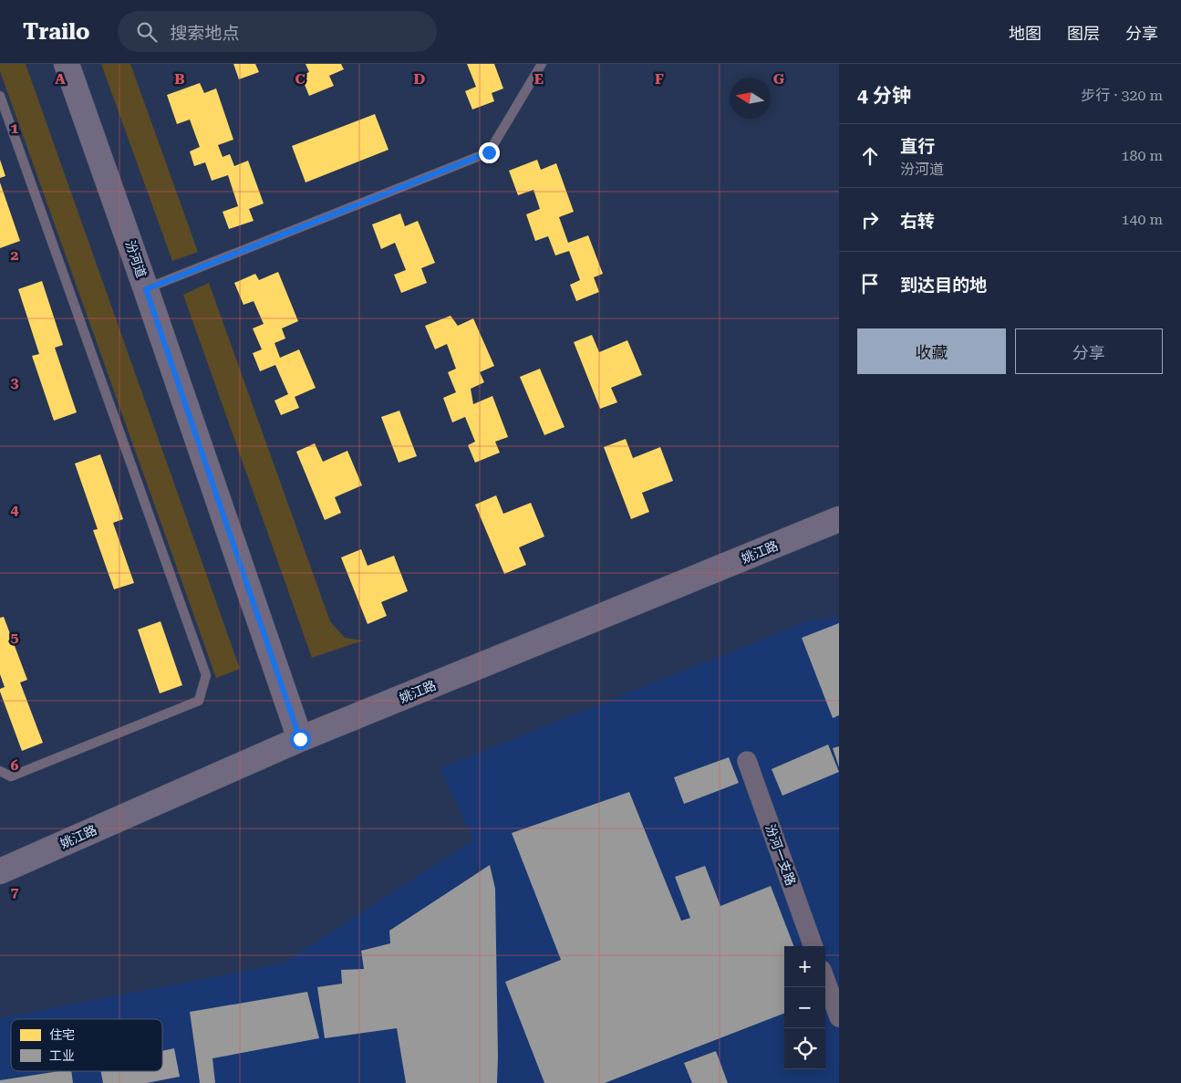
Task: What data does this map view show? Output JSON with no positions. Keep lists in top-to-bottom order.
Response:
{
  "streets": {
    "main road": ["汾河道", "姚江路"],
    "street": ["汾河一支路"]
  },
  "crossings": [
    ["汾河道", "姚江路"]
  ],
  "legend": ["住宅", "工业"],
  "north": "left",
  "page": {
    "header": "Trailo",
    "search": "搜索地点",
    "nav": ["地图", "图层", "分享"],
    "heading": ["4 分钟", "步行 · 320 m"],
    "list": [
      ["直行", "汾河道", "180 m"],
      ["右转", "140 m"],
      "到达目的地"
    ],
    "buttons": ["收藏", "分享"],
    "map_buttons": ["+", "−"]
  },
  "grid": {
    "columns": [
      "A",
      "B",
      "C",
      "D",
      "E",
      "F",
      "G"
    ],
    "rows": [
      "1",
      "2",
      "3",
      "4",
      "5",
      "6",
      "7"
    ]
  }
}
